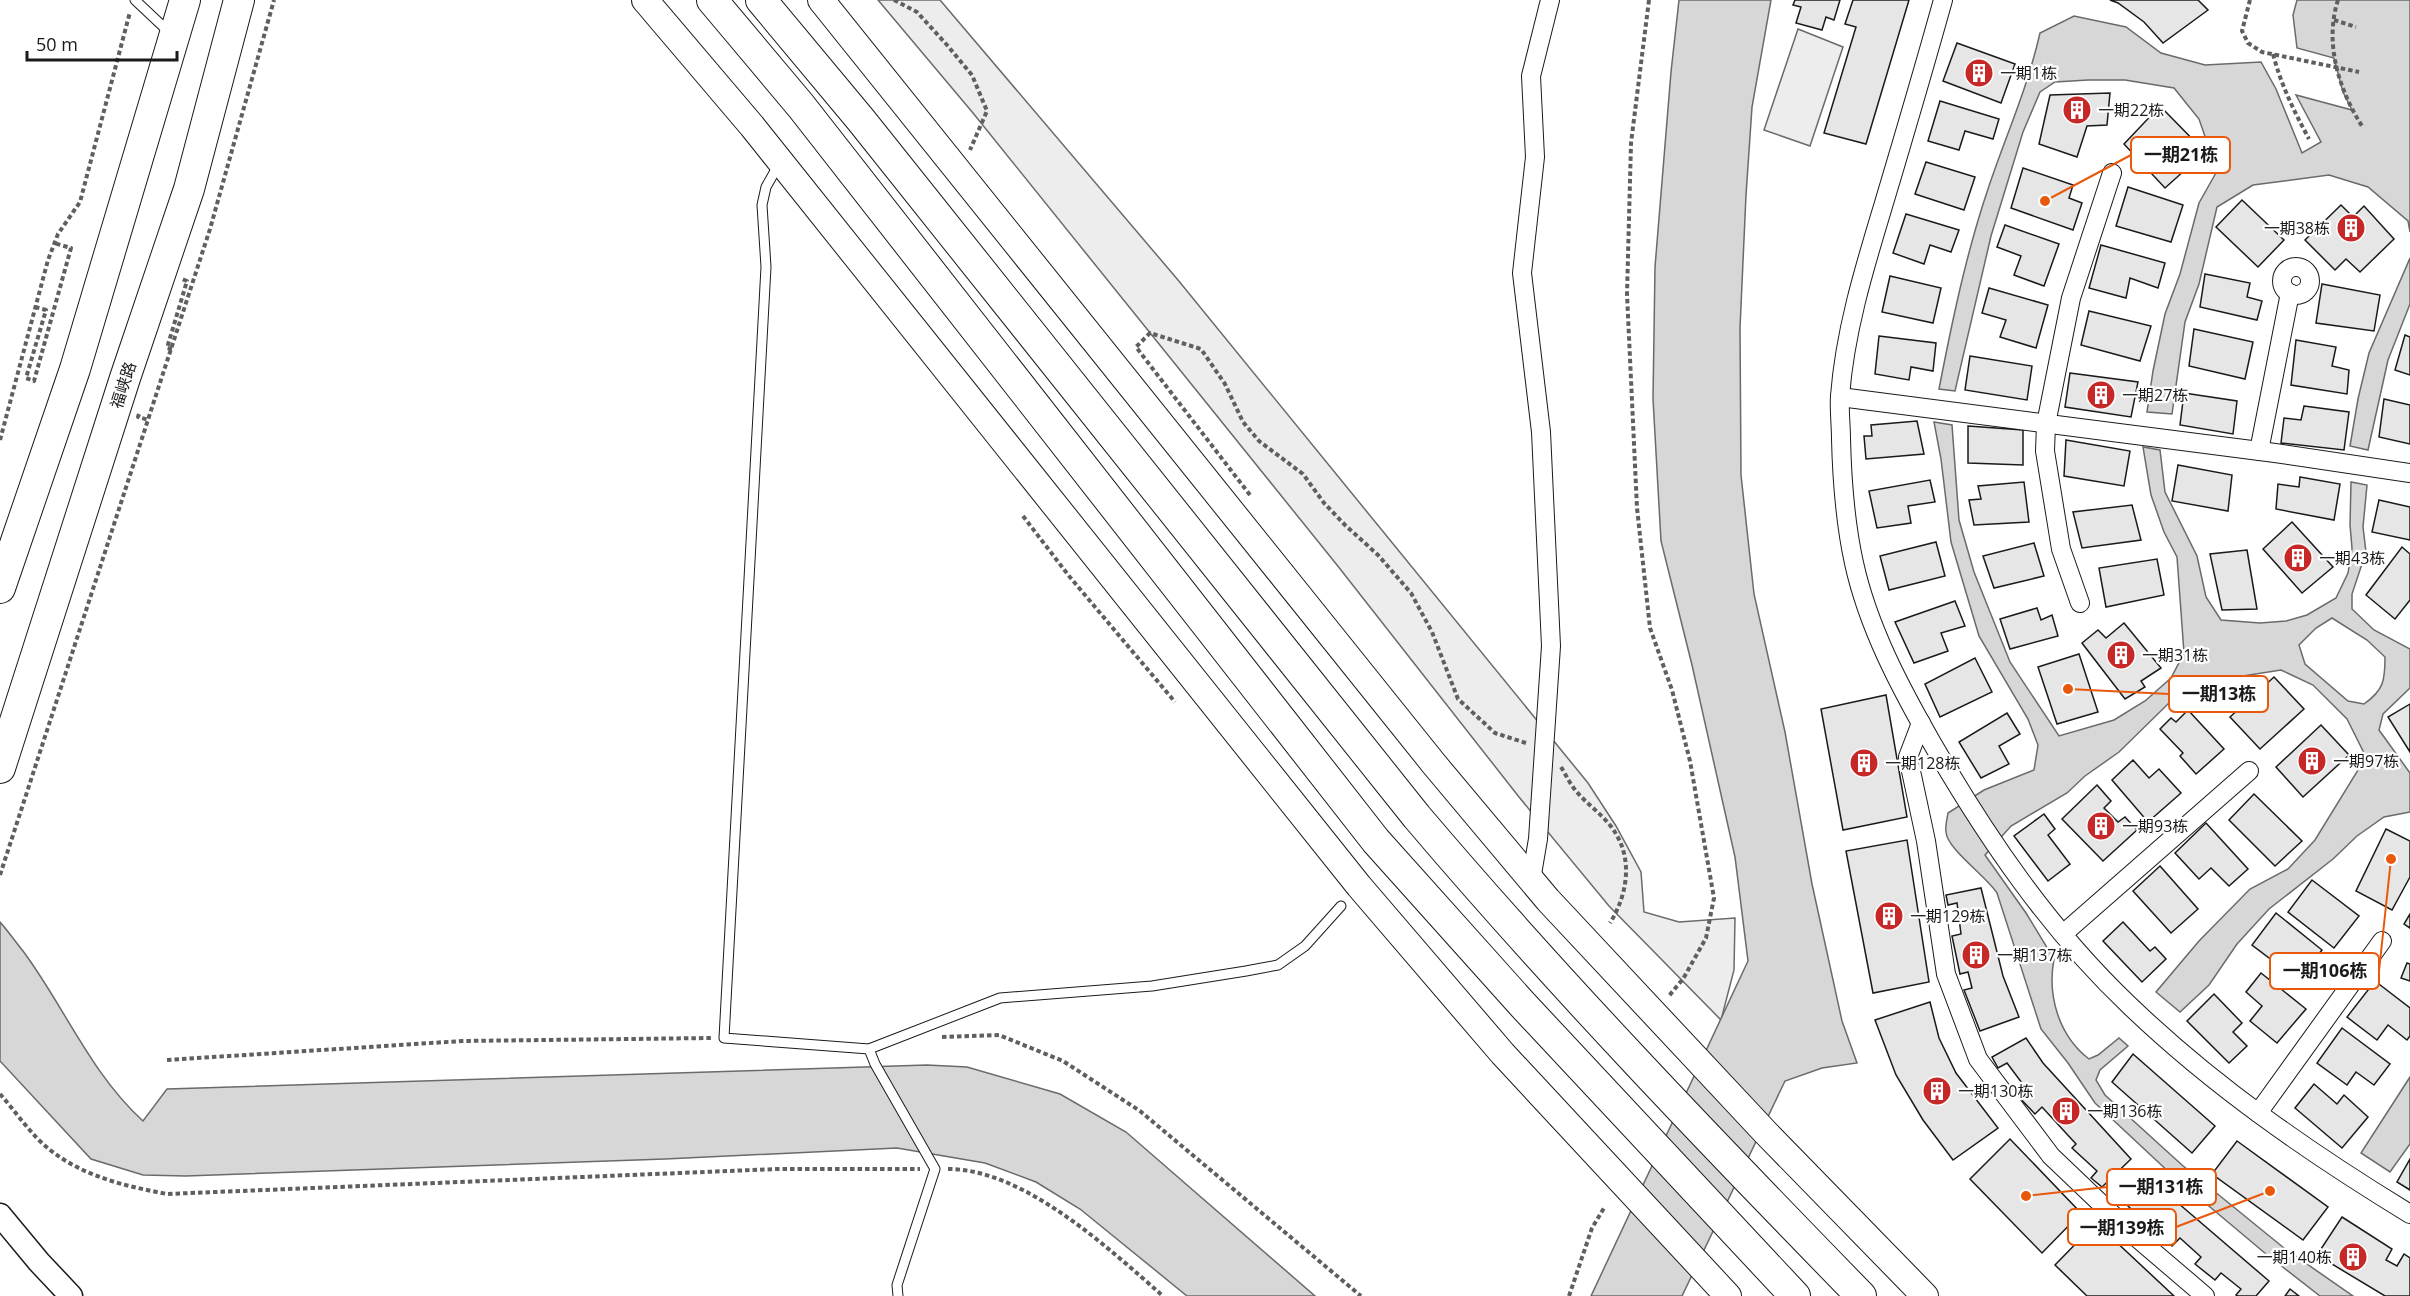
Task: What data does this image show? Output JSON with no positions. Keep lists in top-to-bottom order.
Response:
{
  "streets": {
    "highway": ["福峡路"]
  },
  "places": {
    "building": [
      "一期1栋",
      "一期22栋",
      "一期38栋",
      "一期27栋",
      "一期43栋",
      "一期31栋",
      "一期97栋",
      "一期128栋",
      "一期93栋",
      "一期129栋",
      "一期137栋",
      "一期130栋",
      "一期136栋",
      "一期140栋"
    ],
    "other": [
      "一期21栋",
      "一期13栋",
      "一期106栋",
      "一期139栋",
      "一期131栋"
    ]
  },
  "scale_bar": "50 m"
}
